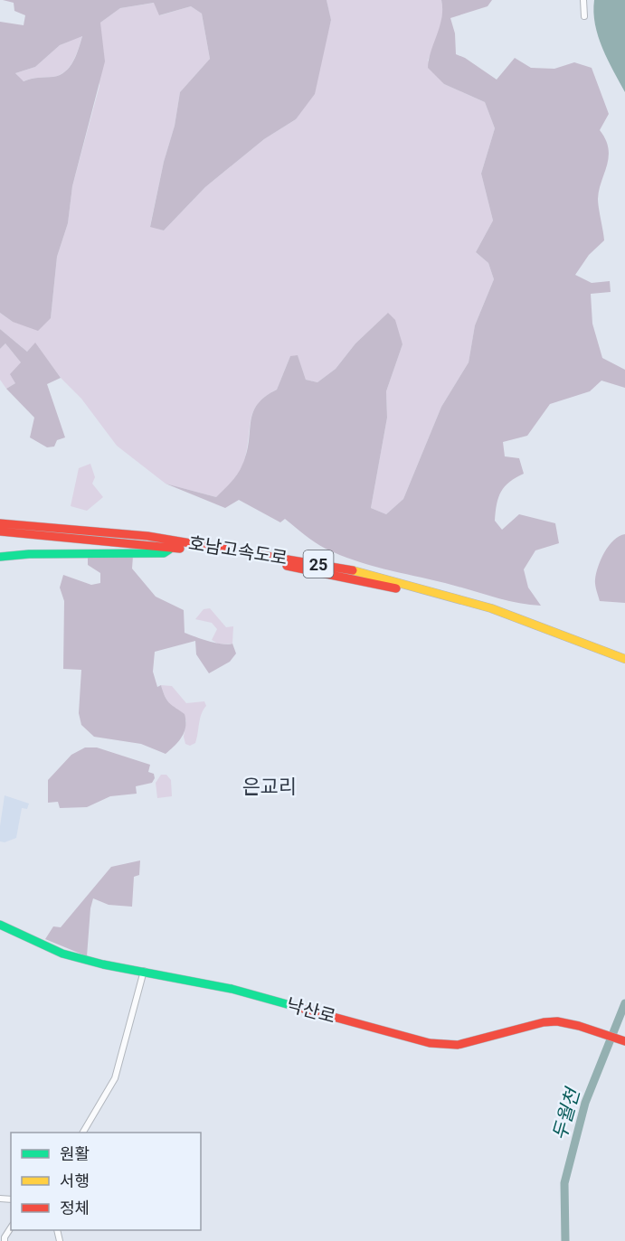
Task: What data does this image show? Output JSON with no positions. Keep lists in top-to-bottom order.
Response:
{
  "streets": {
    "main road": ["호남고속도로", "25", "낙산로"]
  },
  "districts": ["은교리"],
  "water": ["두월천"],
  "legend": ["원활", "서행", "정체"]
}
